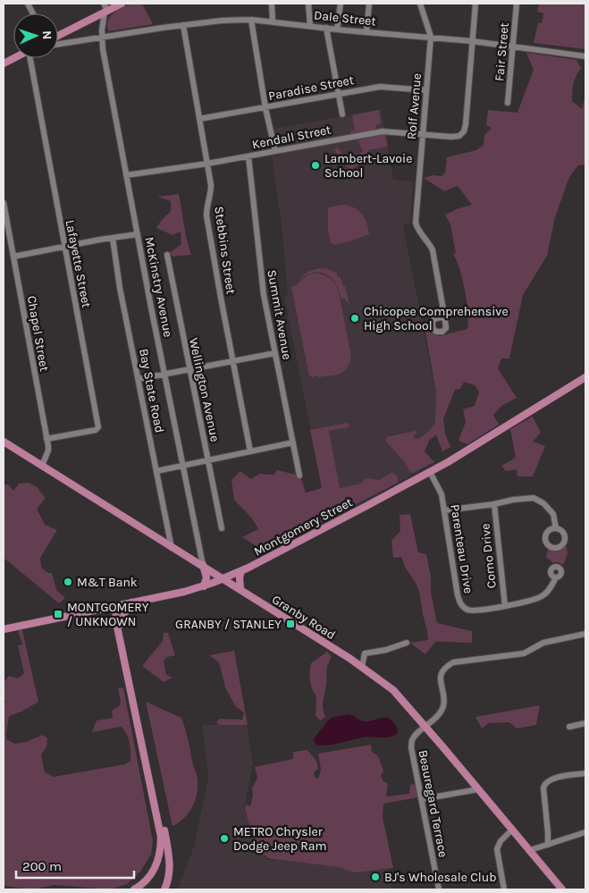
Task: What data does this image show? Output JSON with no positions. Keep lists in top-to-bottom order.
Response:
{
  "streets": {
    "main road": ["Montgomery Street", "Granby Road"],
    "street": [
      "Dale Street",
      "Fair Street",
      "Paradise Street",
      "Rolf Avenue",
      "Kendall Street",
      "Stebbins Street",
      "Lafayette Street",
      "McKinstry Avenue",
      "Summit Avenue",
      "Chapel Street",
      "Wellington Avenue",
      "Bay State Road",
      "Parenteau Drive",
      "Como Drive",
      "Beauregard Terrace"
    ]
  },
  "crossings": [
    ["Dale Street", "Fair Street"],
    ["Dale Street", "Rolf Avenue"],
    ["Dale Street", "Kendall Street"],
    ["Dale Street", "Stebbins Street"],
    ["Dale Street", "McKinstry Avenue"],
    ["Paradise Street", "Rolf Avenue"],
    ["Paradise Street", "Stebbins Street"],
    ["Rolf Avenue", "Kendall Street"],
    ["Kendall Street", "Stebbins Street"],
    ["Kendall Street", "McKinstry Avenue"],
    ["Kendall Street", "Summit Avenue"],
    ["Lafayette Street", "Chapel Street"],
    ["McKinstry Avenue", "Granby Road"],
    ["Chapel Street", "Granby Road"],
    ["Bay State Road", "Granby Road"],
    ["Montgomery Street", "Parenteau Drive"],
    ["Montgomery Street", "Granby Road"],
    ["Parenteau Drive", "Como Drive"],
    ["Granby Road", "Beauregard Terrace"]
  ],
  "places": {
    "other": [
      "Lambert-Lavoie School",
      "Chicopee Comprehensive High School",
      "M&T Bank",
      "METRO Chrysler Dodge Jeep Ram",
      "BJ's Wholesale Club"
    ],
    "transit": ["MONTGOMERY / UNKNOWN", "GRANBY / STANLEY"]
  },
  "scale_bar": "200 m",
  "north": "right"
}
